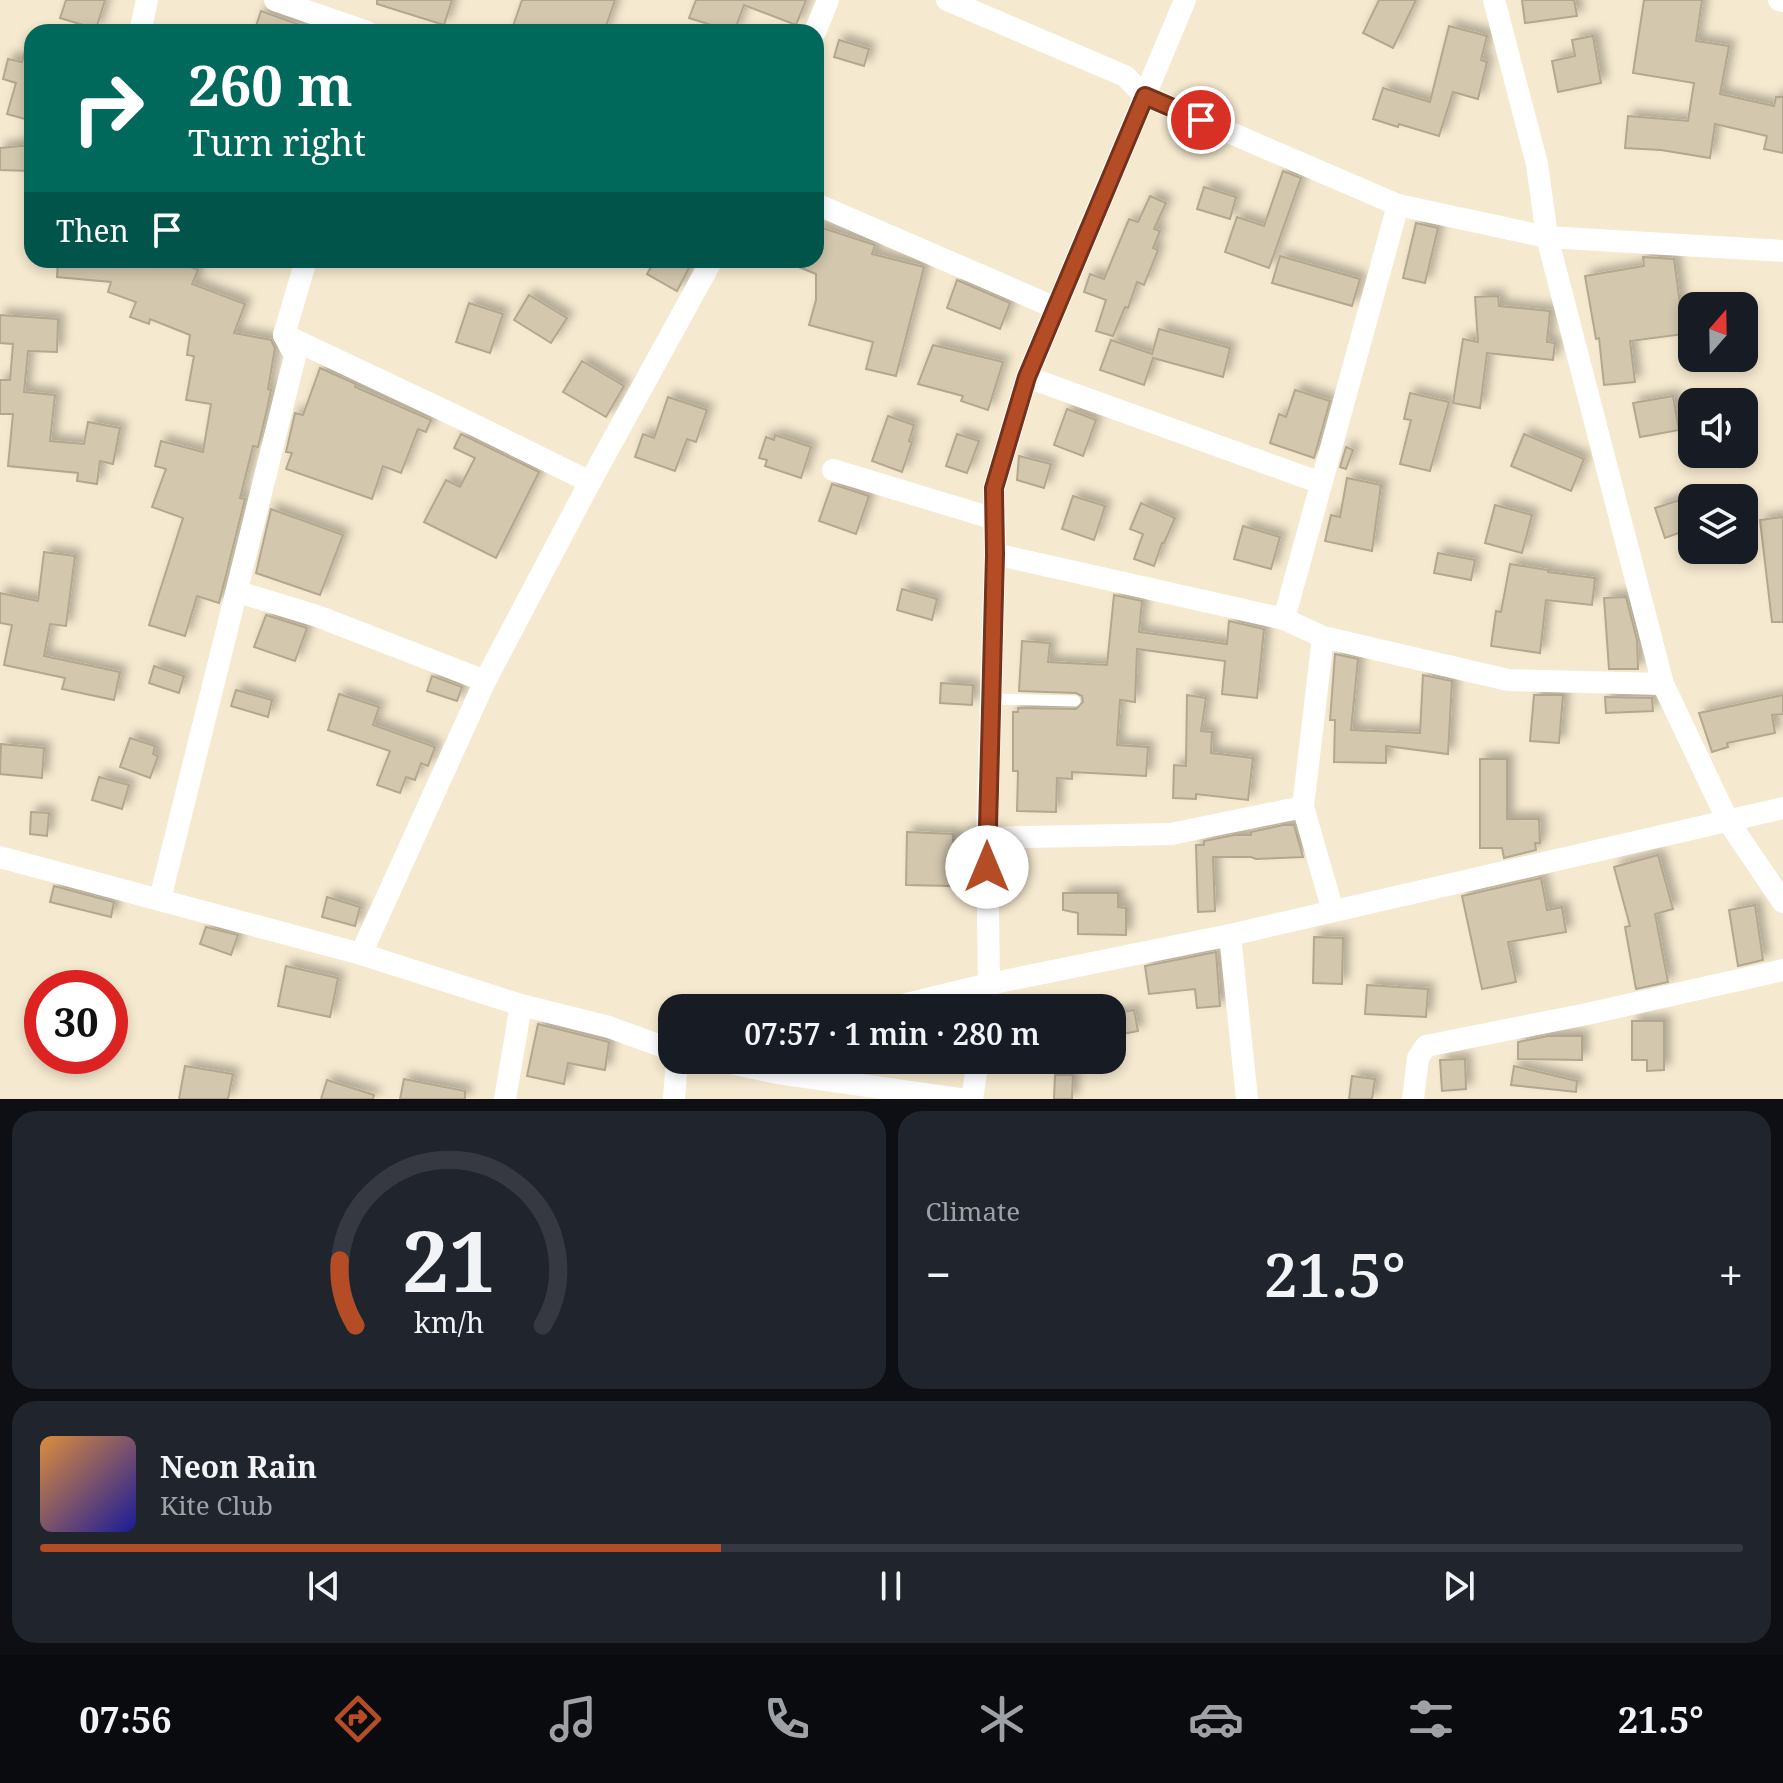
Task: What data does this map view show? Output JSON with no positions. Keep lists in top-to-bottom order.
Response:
{
  "north": "top",
  "page": {
    "turn": ["260 m", "Turn right"],
    "then": "Then",
    "limit": "30",
    "trip": "07:57 · 1 min · 280 m",
    "tile": "Climate",
    "heat": ["−", "21.5°", "+"],
    "song": ["Neon Rain", "Kite Club"],
    "tabs": ["07:56", "21.5°"],
    "gauge": ["21", "km/h"]
  }
}
